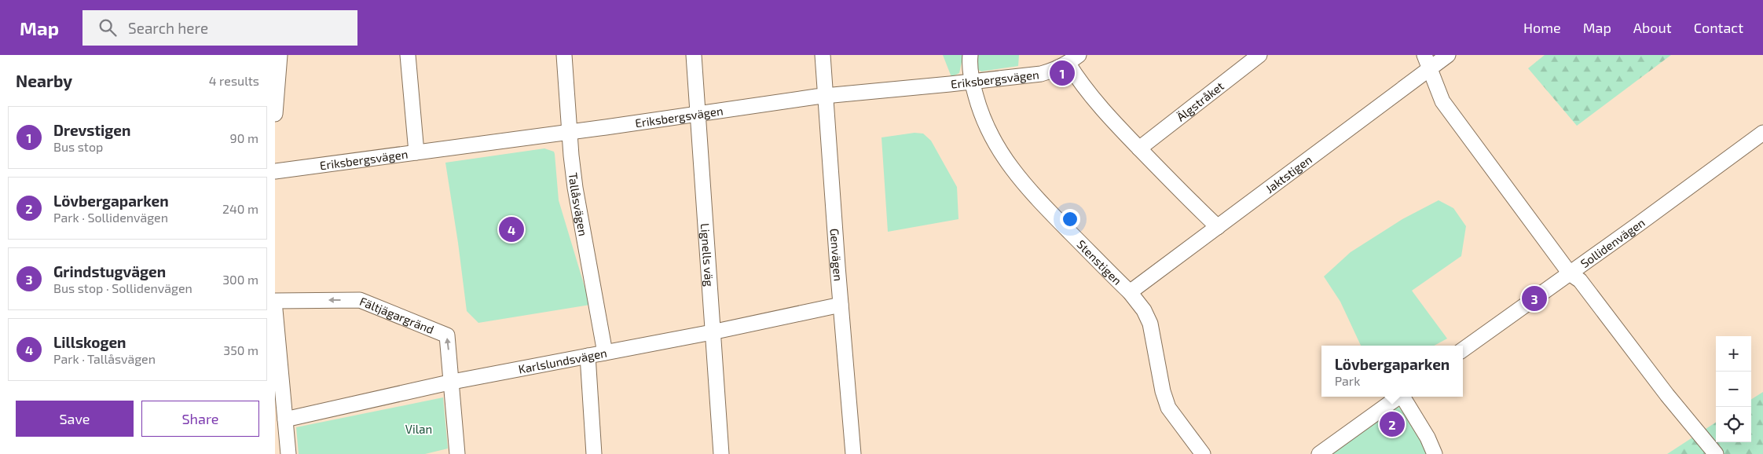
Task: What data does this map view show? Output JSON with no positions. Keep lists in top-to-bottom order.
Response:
{
  "streets": {
    "street": [
      "Eriksbergsvägen",
      "Älgstråket",
      "Jaktstigen",
      "Tallåsvägen",
      "Sollidenvägen",
      "Lignells väg",
      "Genvägen",
      "Stenstigen",
      "Fältjägargränd",
      "Karlslundsvägen"
    ]
  },
  "crossings": [
    ["Eriksbergsvägen", "Tallåsvägen"],
    ["Eriksbergsvägen", "Lignells väg"],
    ["Eriksbergsvägen", "Genvägen"],
    ["Eriksbergsvägen", "Stenstigen"],
    ["Jaktstigen", "Stenstigen"],
    ["Tallåsvägen", "Karlslundsvägen"],
    ["Lignells väg", "Karlslundsvägen"],
    ["Genvägen", "Karlslundsvägen"],
    ["Fältjägargränd", "Karlslundsvägen"]
  ],
  "one_way": ["Fältjägargränd"],
  "parks": ["Vilan"],
  "page": {
    "header": "Map",
    "search": "Search here",
    "nav": [
      "Home",
      "Map",
      "About",
      "Contact"
    ],
    "heading": ["Nearby", "4 results"],
    "pins": [
      "1",
      "4",
      "3",
      "2"
    ],
    "list": [
      {
        "mark": "1",
        "name": "Drevstigen",
        "note": "Bus stop",
        "value": "90 m"
      },
      {
        "mark": "2",
        "name": "Lövbergaparken",
        "note": "Park · Sollidenvägen",
        "value": "240 m"
      },
      {
        "mark": "3",
        "name": "Grindstugvägen",
        "note": "Bus stop · Sollidenvägen",
        "value": "300 m"
      },
      {
        "mark": "4",
        "name": "Lillskogen",
        "note": "Park · Tallåsvägen",
        "value": "350 m"
      }
    ],
    "map_buttons": ["+", "−"],
    "popup": ["Lövbergaparken", "Park"],
    "buttons": ["Save", "Share"]
  }
}
